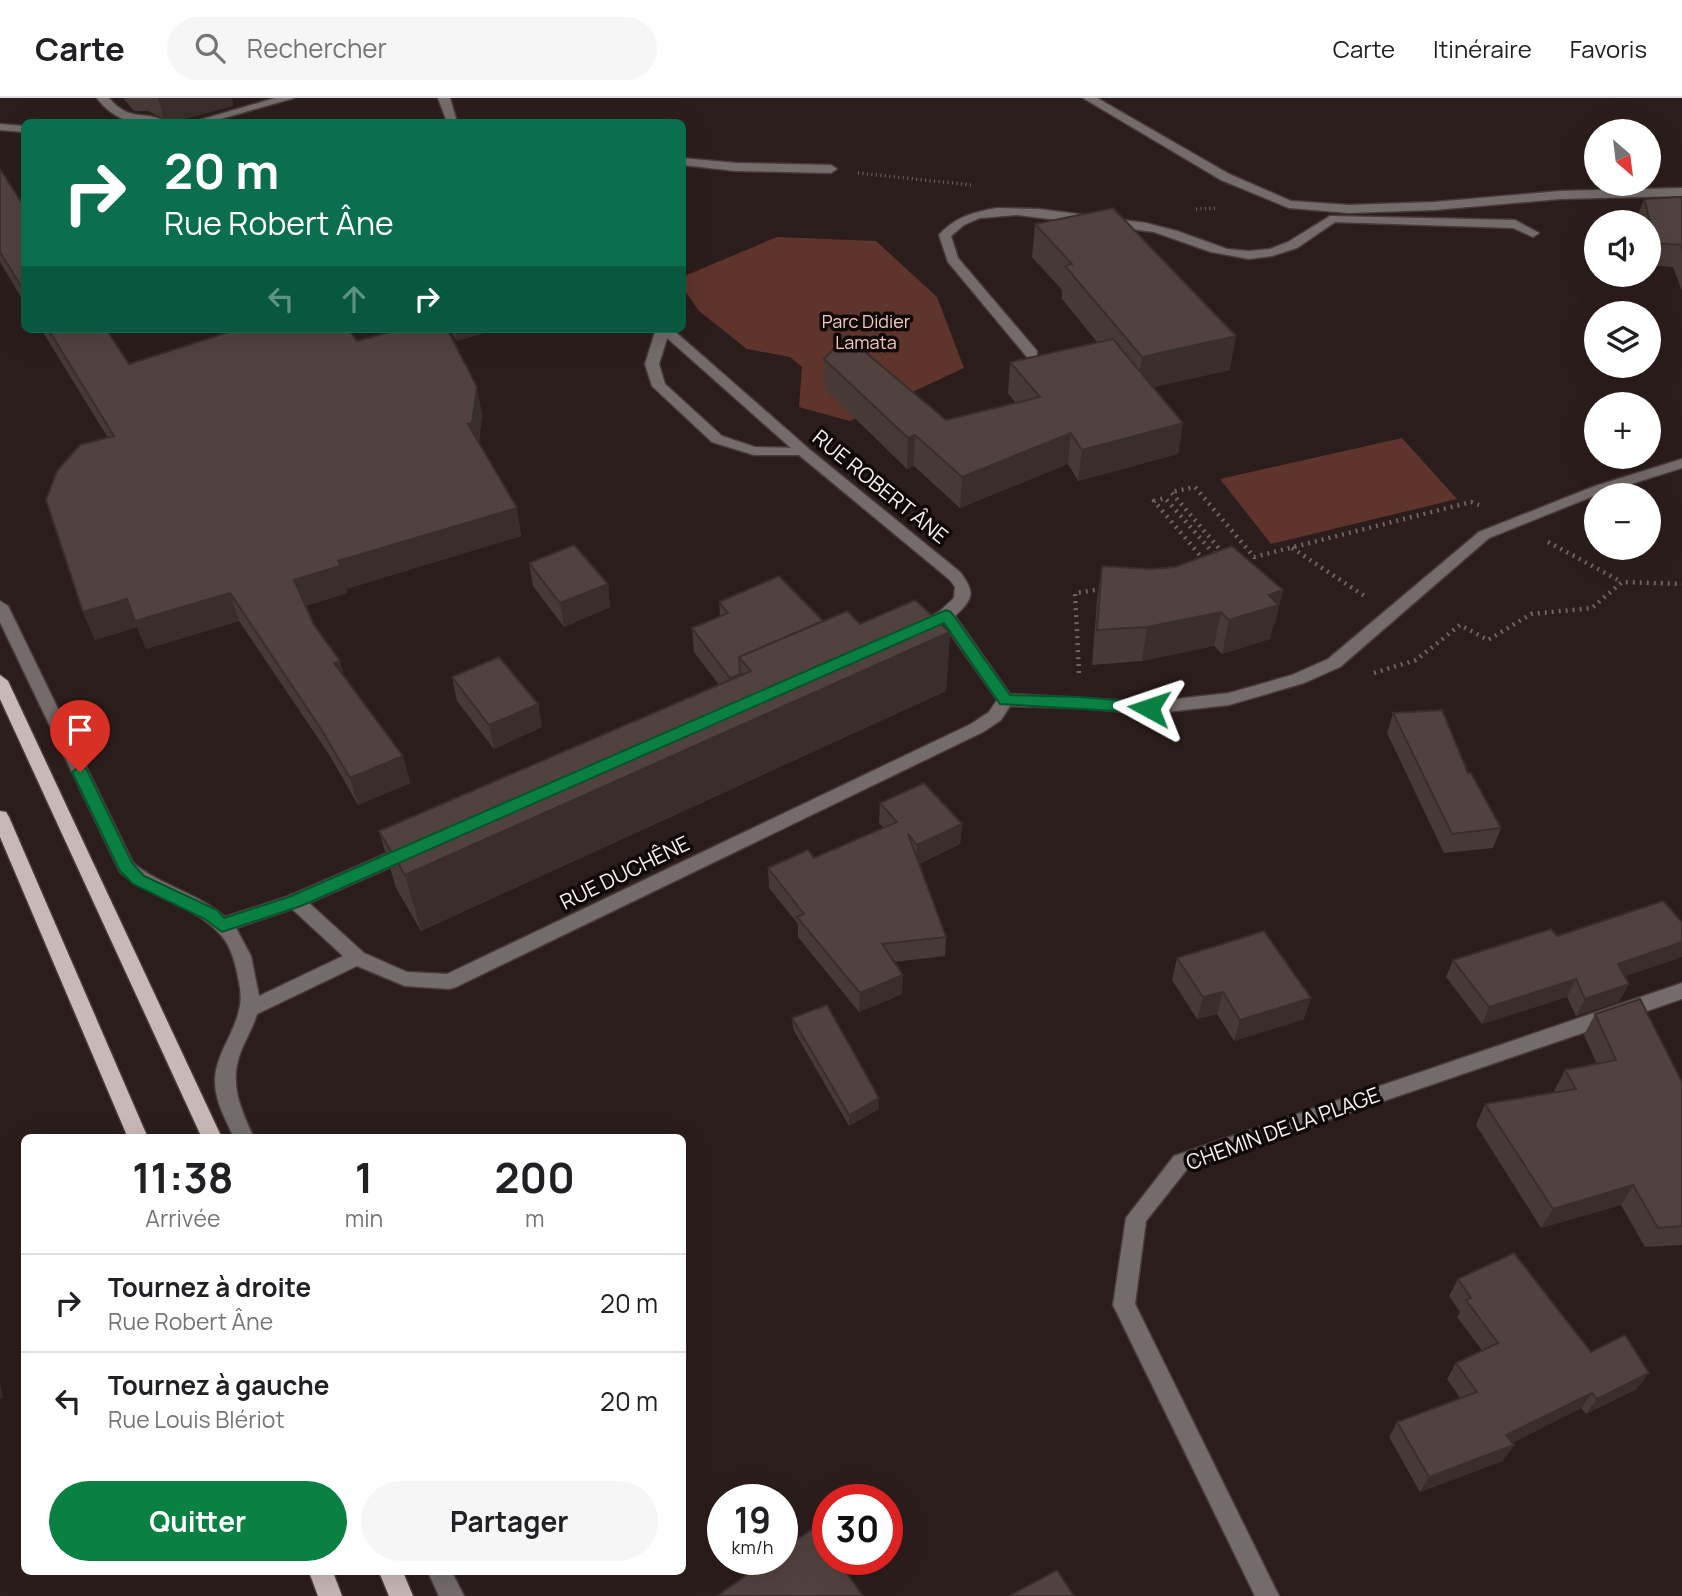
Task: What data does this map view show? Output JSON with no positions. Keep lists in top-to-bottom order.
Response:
{
  "streets": {
    "street": ["RUE ROBERT ÂNE", "RUE DUCHÊNE", "CHEMIN DE LA PLAGE"]
  },
  "parks": ["Parc Didier Lamata"],
  "north": "bottom right",
  "page": {
    "header": "Carte",
    "search": "Rechercher",
    "nav": ["Carte", "Itinéraire", "Favoris"],
    "map_buttons": ["+", "−"],
    "turn": ["20 m", "Rue Robert Âne"],
    "eta": [
      "11:38",
      "Arrivée",
      "1",
      "min",
      "200",
      "m"
    ],
    "list": [
      {
        "name": "Tournez à droite",
        "note": "Rue Robert Âne",
        "value": "20 m"
      },
      {
        "name": "Tournez à gauche",
        "note": "Rue Louis Blériot",
        "value": "20 m"
      }
    ],
    "buttons": ["Quitter", "Partager"],
    "speed": "19 km/h",
    "limit": "30"
  }
}
